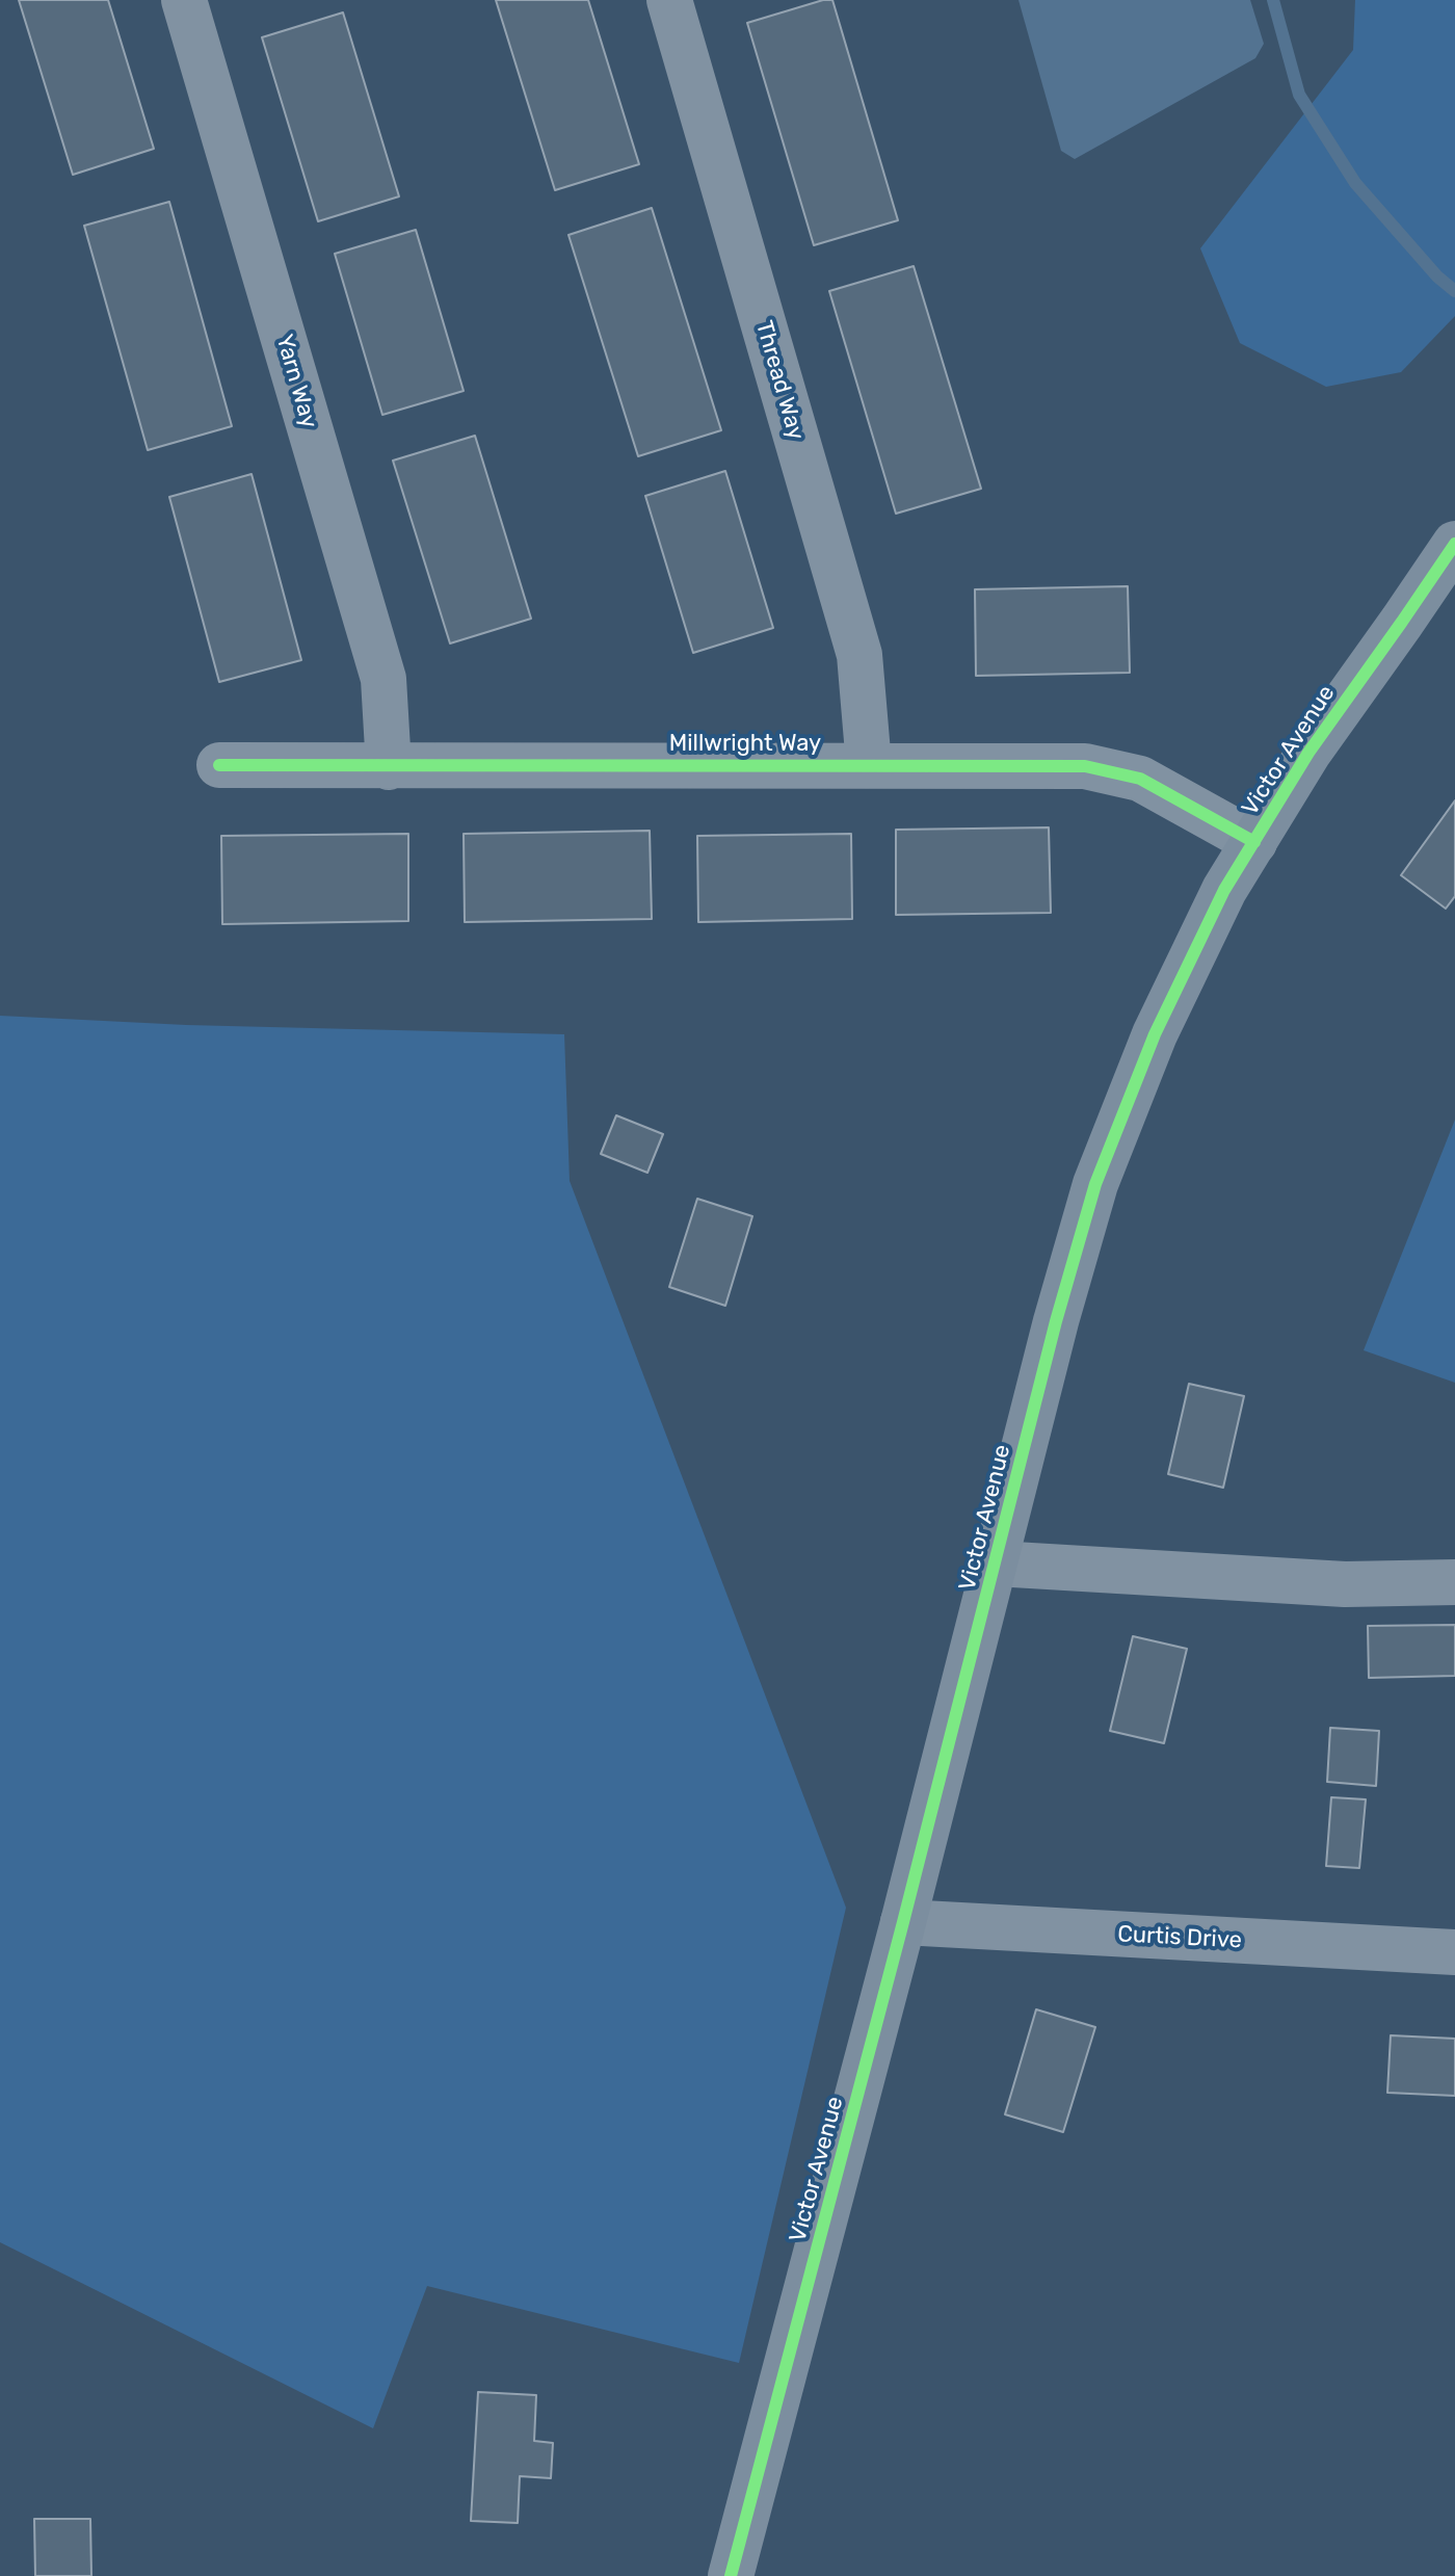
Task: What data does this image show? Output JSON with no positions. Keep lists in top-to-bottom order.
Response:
{
  "streets": {
    "street": [
      "Thread Way",
      "Yarn Way",
      "Millwright Way",
      "Victor Avenue",
      "Curtis Drive"
    ]
  },
  "crossings": [
    ["Thread Way", "Millwright Way"],
    ["Yarn Way", "Millwright Way"],
    ["Millwright Way", "Victor Avenue"],
    ["Victor Avenue", "Curtis Drive"]
  ]
}
